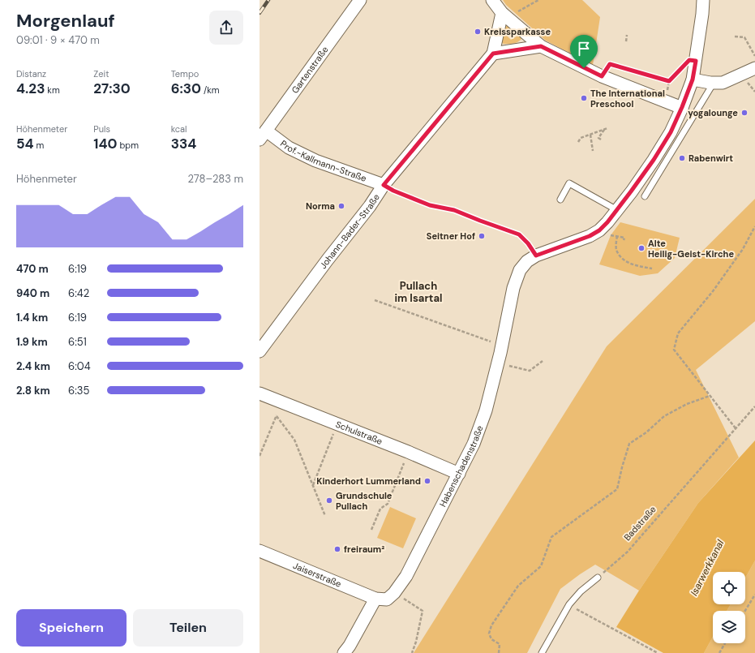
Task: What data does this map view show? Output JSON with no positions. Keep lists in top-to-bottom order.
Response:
{
  "streets": {
    "street": [
      "Gartenstraße",
      "Prof.-Kallmann-Straße",
      "Johann-Bader-Straße",
      "Schulstraße",
      "Habenschadenstraße",
      "Jaiserstraße"
    ],
    "path": ["Badstraße"]
  },
  "crossings": [
    ["Gartenstraße", "Prof.-Kallmann-Straße"],
    ["Prof.-Kallmann-Straße", "Johann-Bader-Straße"],
    ["Schulstraße", "Habenschadenstraße"]
  ],
  "districts": ["Pullach im Isartal"],
  "water": ["Isarwerkkanal"],
  "places": [
    "Kreissparkasse",
    "The International Preschool",
    "yogalounge",
    "Rabenwirt",
    "Norma",
    "Seitner Hof",
    "Alte Heilig-Geist-Kirche",
    "Kinderhort Lummerland",
    "Grundschule Pullach",
    "freiraum²"
  ],
  "page": {
    "heading": ["Morgenlauf", "09:01 · 9 × 470 m"],
    "stats": [
      ["Distanz", "4.23 km"],
      ["Zeit", "27:30"],
      ["Tempo", "6:30 /km"],
      ["Höhenmeter", "54 m"],
      ["Puls", "140 bpm"],
      ["kcal", "334"]
    ],
    "chart": ["Höhenmeter", "278–283 m"],
    "list": [
      {
        "name": "470 m",
        "note": "6:19"
      },
      {
        "name": "940 m",
        "note": "6:42"
      },
      {
        "name": "1.4 km",
        "note": "6:19"
      },
      {
        "name": "1.9 km",
        "note": "6:51"
      },
      {
        "name": "2.4 km",
        "note": "6:04"
      },
      {
        "name": "2.8 km",
        "note": "6:35"
      }
    ],
    "buttons": ["Speichern", "Teilen"]
  }
}
